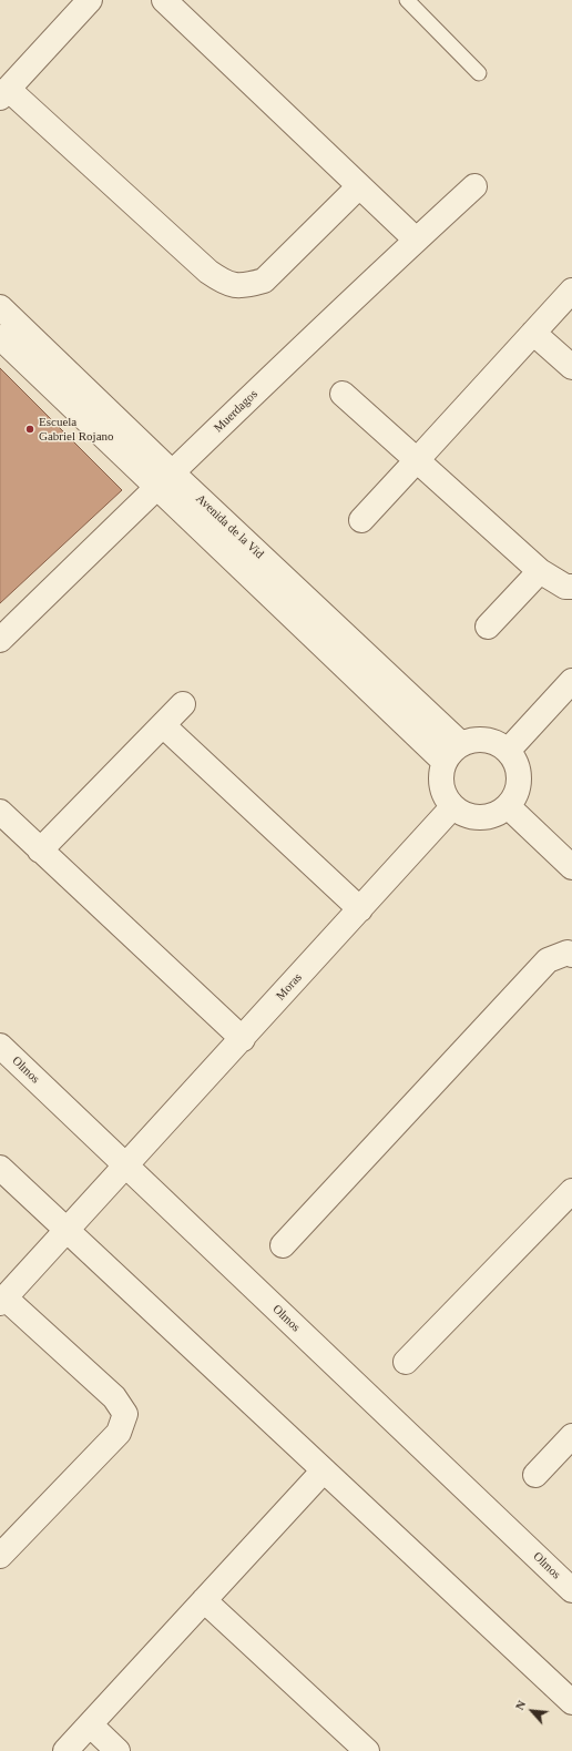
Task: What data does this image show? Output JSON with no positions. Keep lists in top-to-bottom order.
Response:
{
  "streets": {
    "street": [
      "Muerdagos",
      "Avenida de la Vid",
      "Moras",
      "Olmos"
    ]
  },
  "crossings": [
    ["Muerdagos", "Avenida de la Vid"],
    ["Avenida de la Vid", "Moras"],
    ["Moras", "Olmos"]
  ],
  "places": ["Escuela Gabriel Rojano"],
  "north": "top left"
}
